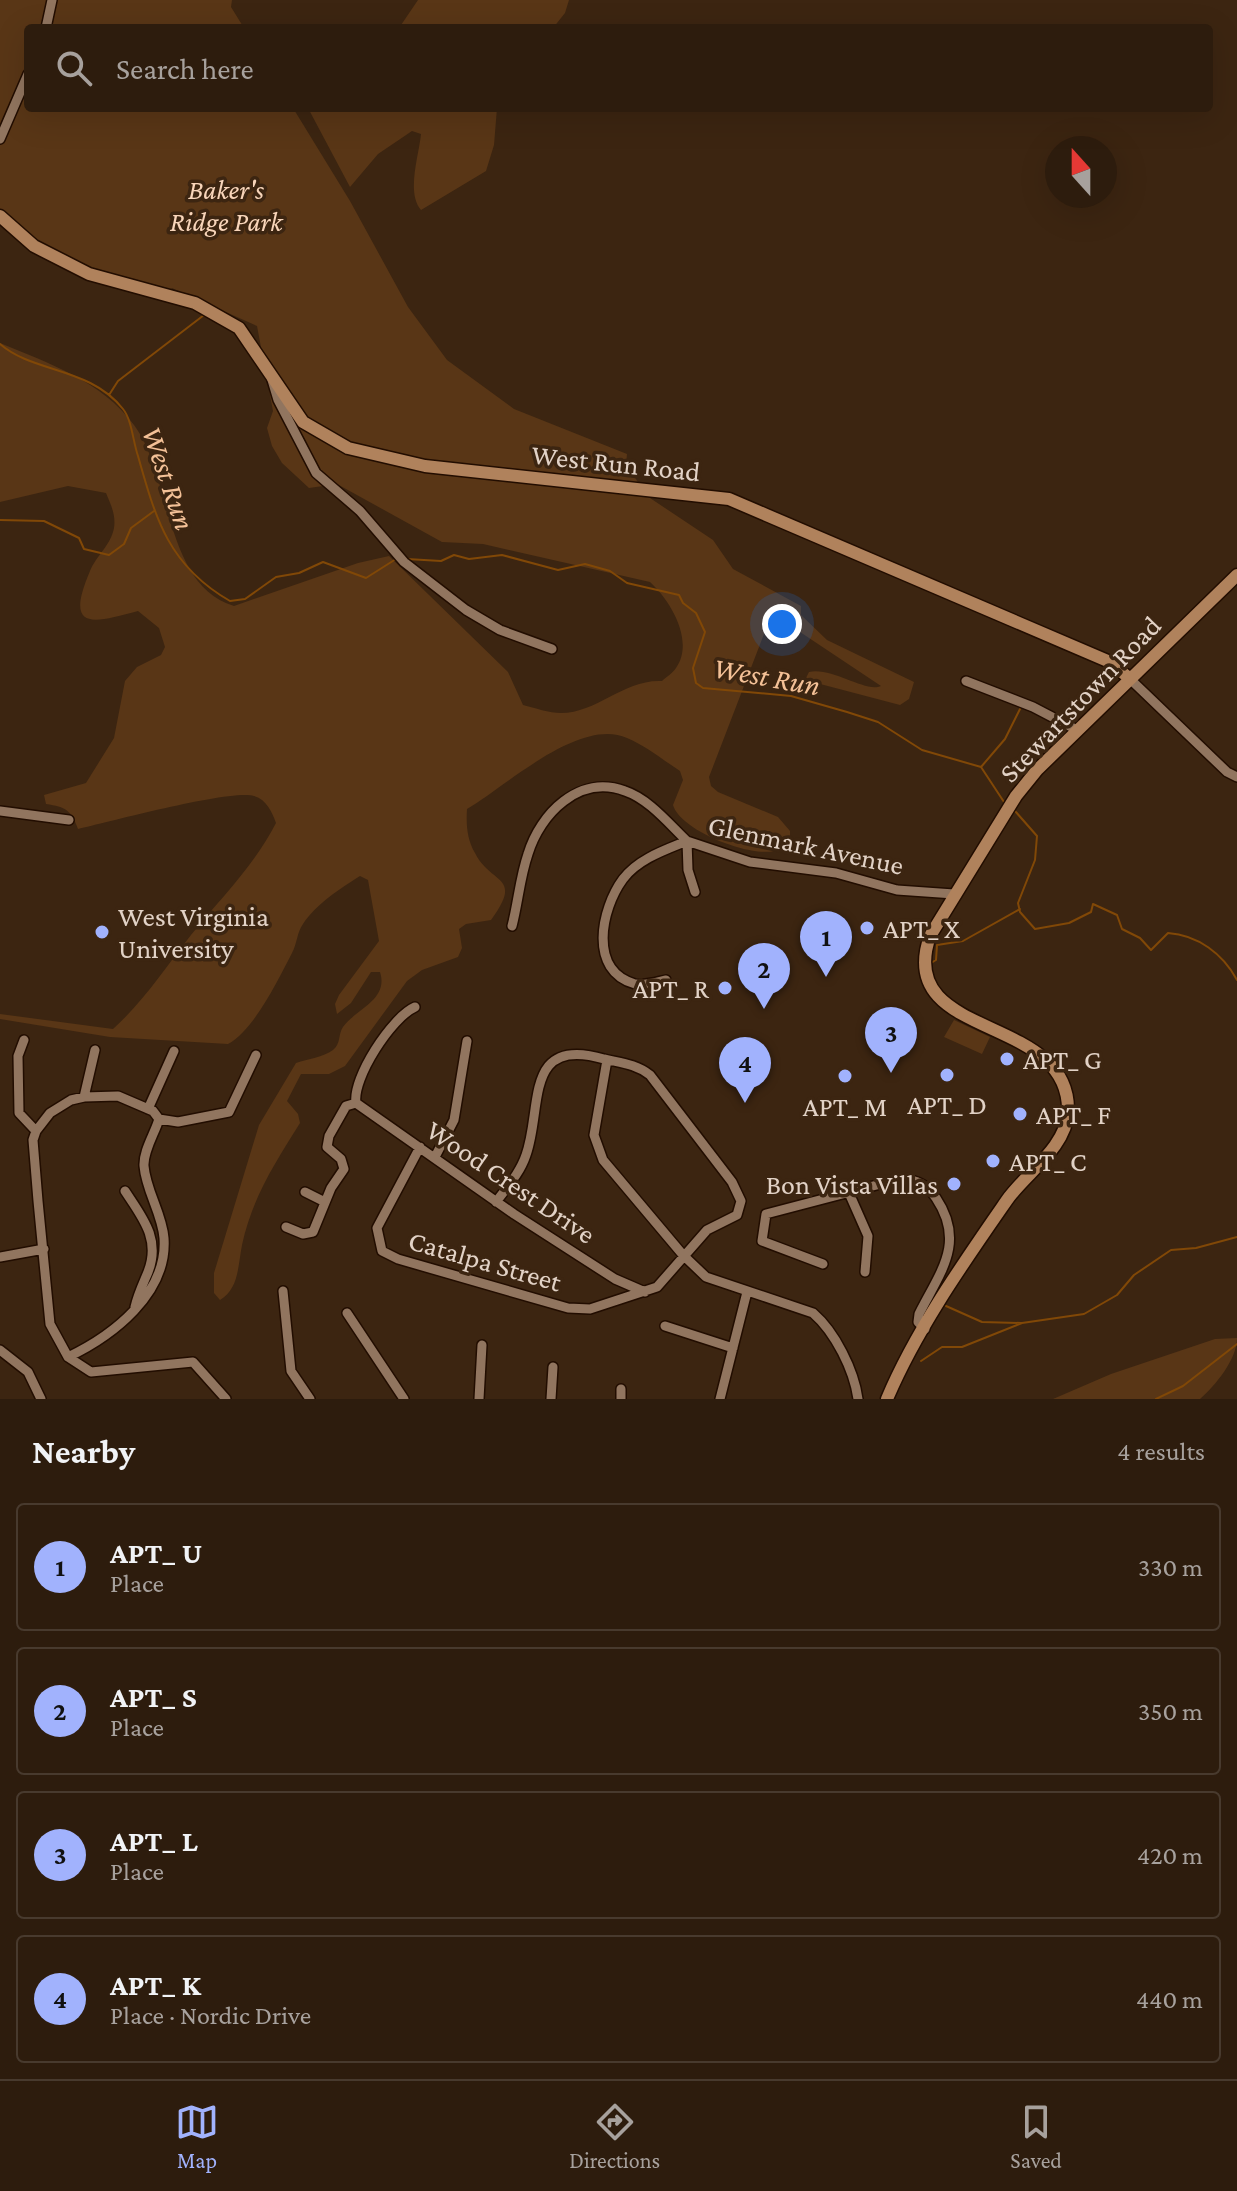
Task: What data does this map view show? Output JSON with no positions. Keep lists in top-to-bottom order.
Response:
{
  "streets": {
    "street": [
      "West Run Road",
      "Stewartstown Road",
      "Glenmark Avenue",
      "Wood Crest Drive",
      "Catalpa Street"
    ]
  },
  "crossings": [
    ["West Run Road", "Stewartstown Road"],
    ["Stewartstown Road", "Glenmark Avenue"],
    ["Wood Crest Drive", "Catalpa Street"]
  ],
  "water": ["West Run"],
  "parks": ["Baker's Ridge Park"],
  "places": [
    "APT_ X",
    "West Virginia University",
    "APT_ R",
    "APT_ G",
    "APT_ D",
    "APT_ M",
    "APT_ F",
    "APT_ C",
    "Bon Vista Villas"
  ],
  "north": "top",
  "page": {
    "search": "Search here",
    "pins": [
      "1",
      "2",
      "3",
      "4"
    ],
    "heading": ["Nearby", "4 results"],
    "list": [
      {
        "mark": "1",
        "name": "APT_ U",
        "note": "Place",
        "value": "330 m"
      },
      {
        "mark": "2",
        "name": "APT_ S",
        "note": "Place",
        "value": "350 m"
      },
      {
        "mark": "3",
        "name": "APT_ L",
        "note": "Place",
        "value": "420 m"
      },
      {
        "mark": "4",
        "name": "APT_ K",
        "note": "Place · Nordic Drive",
        "value": "440 m"
      }
    ],
    "nav": ["Map", "Directions", "Saved"]
  }
}
